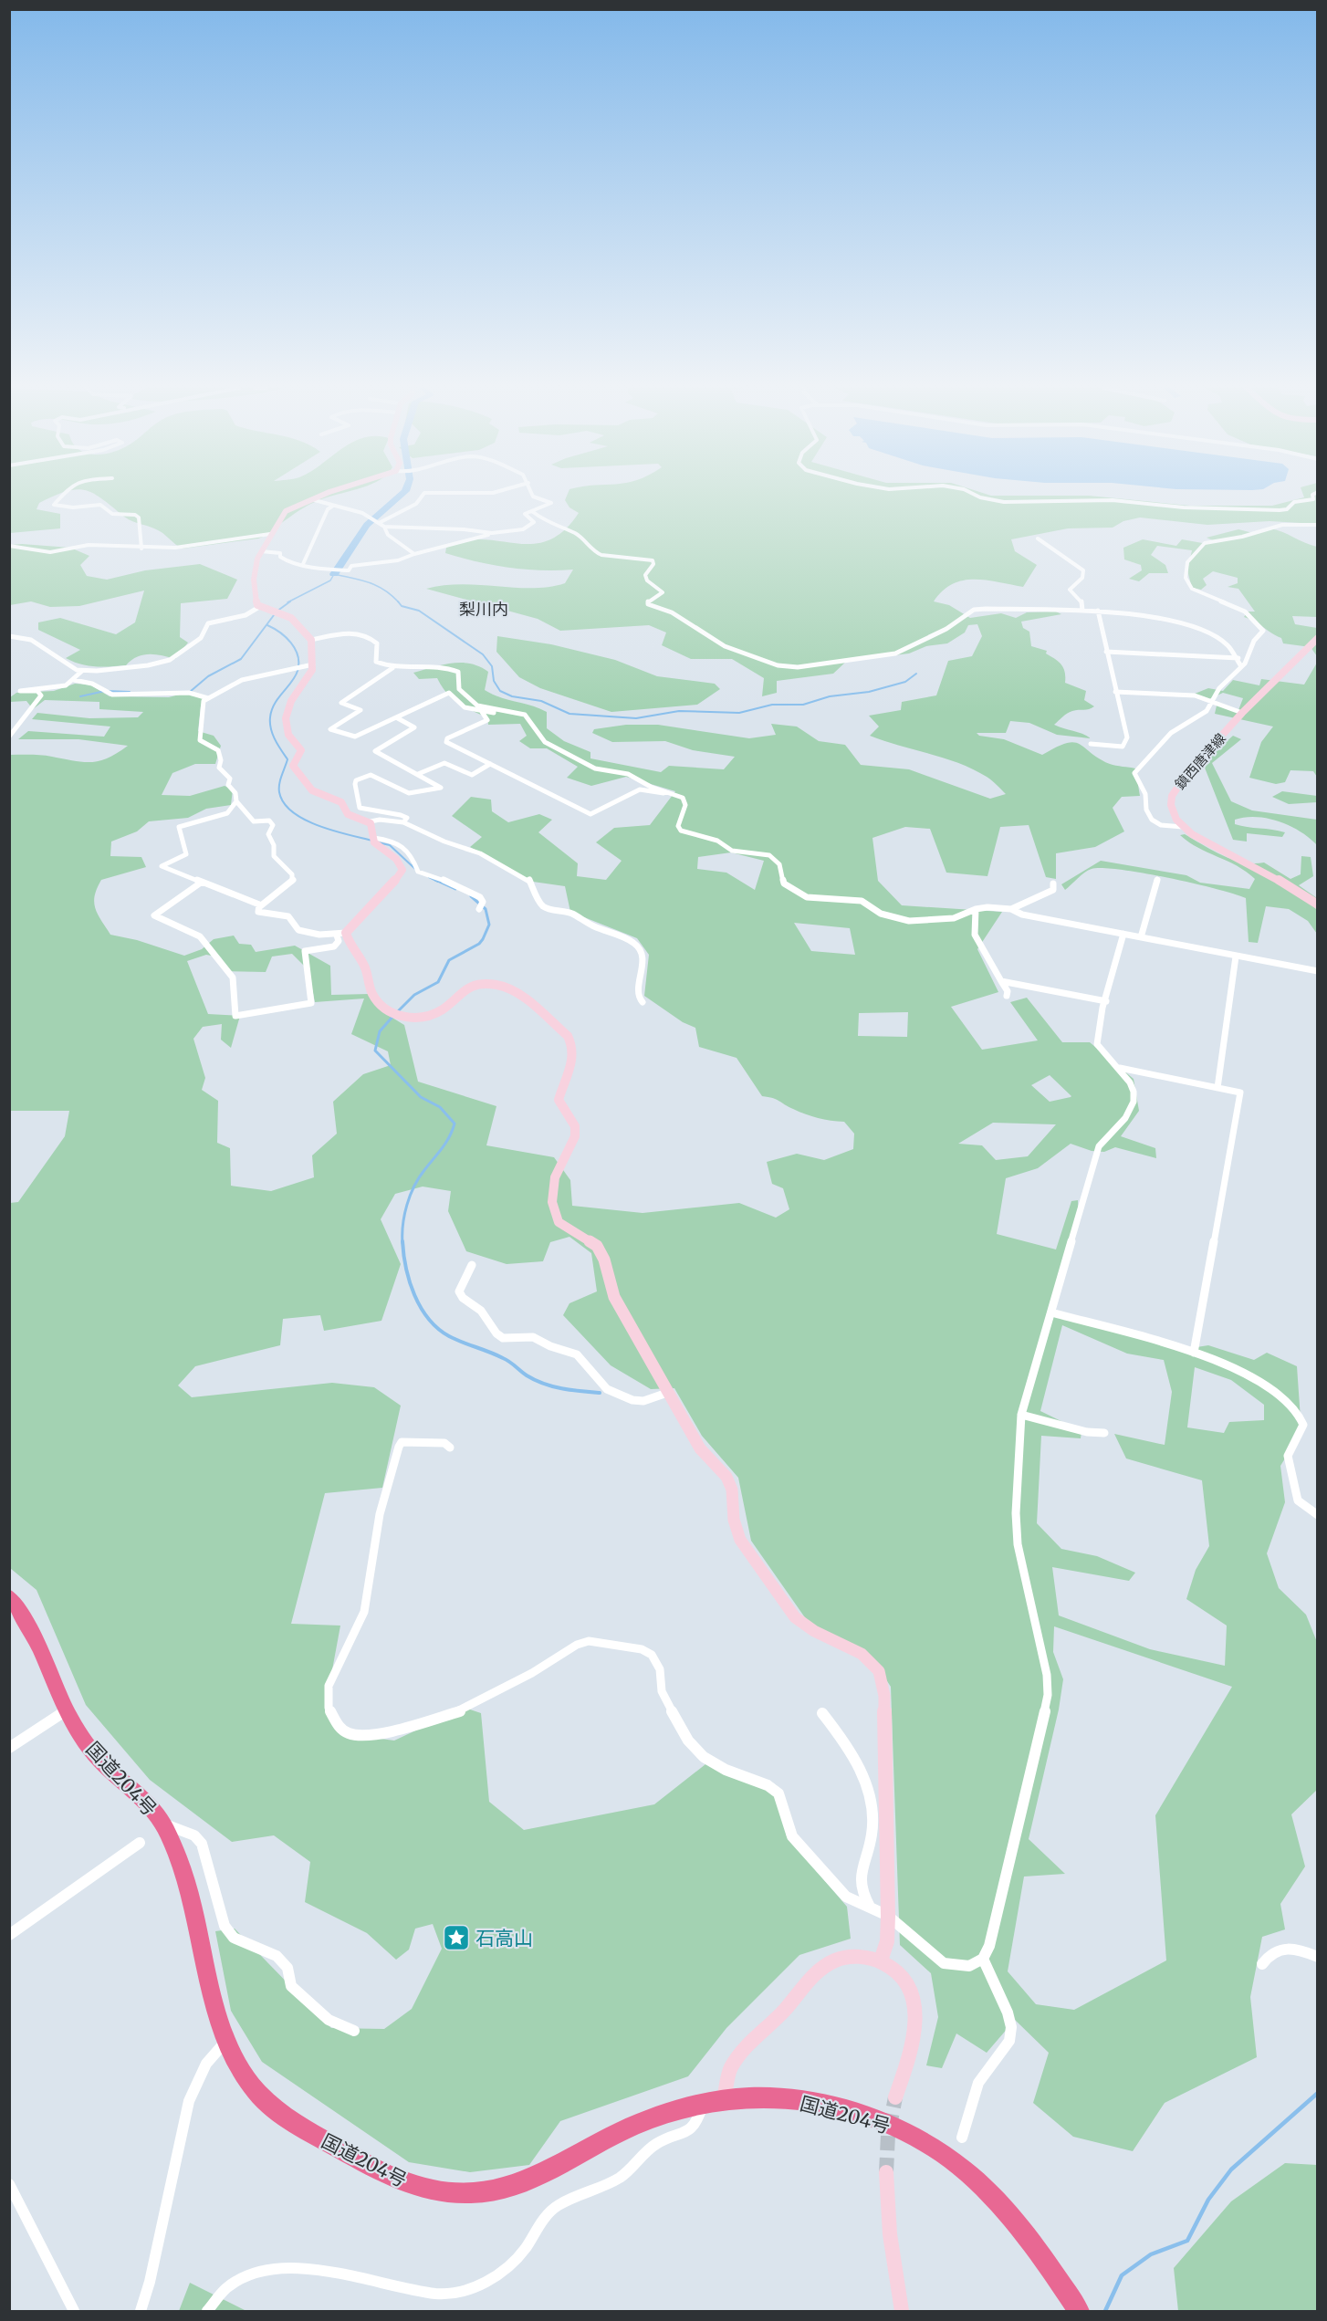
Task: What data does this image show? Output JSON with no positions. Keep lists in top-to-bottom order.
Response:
{
  "streets": {
    "highway": ["国道204号"],
    "street": ["鎮西唐津線"]
  },
  "districts": ["梨川内"],
  "places": {
    "place": ["石高山"]
  }
}
